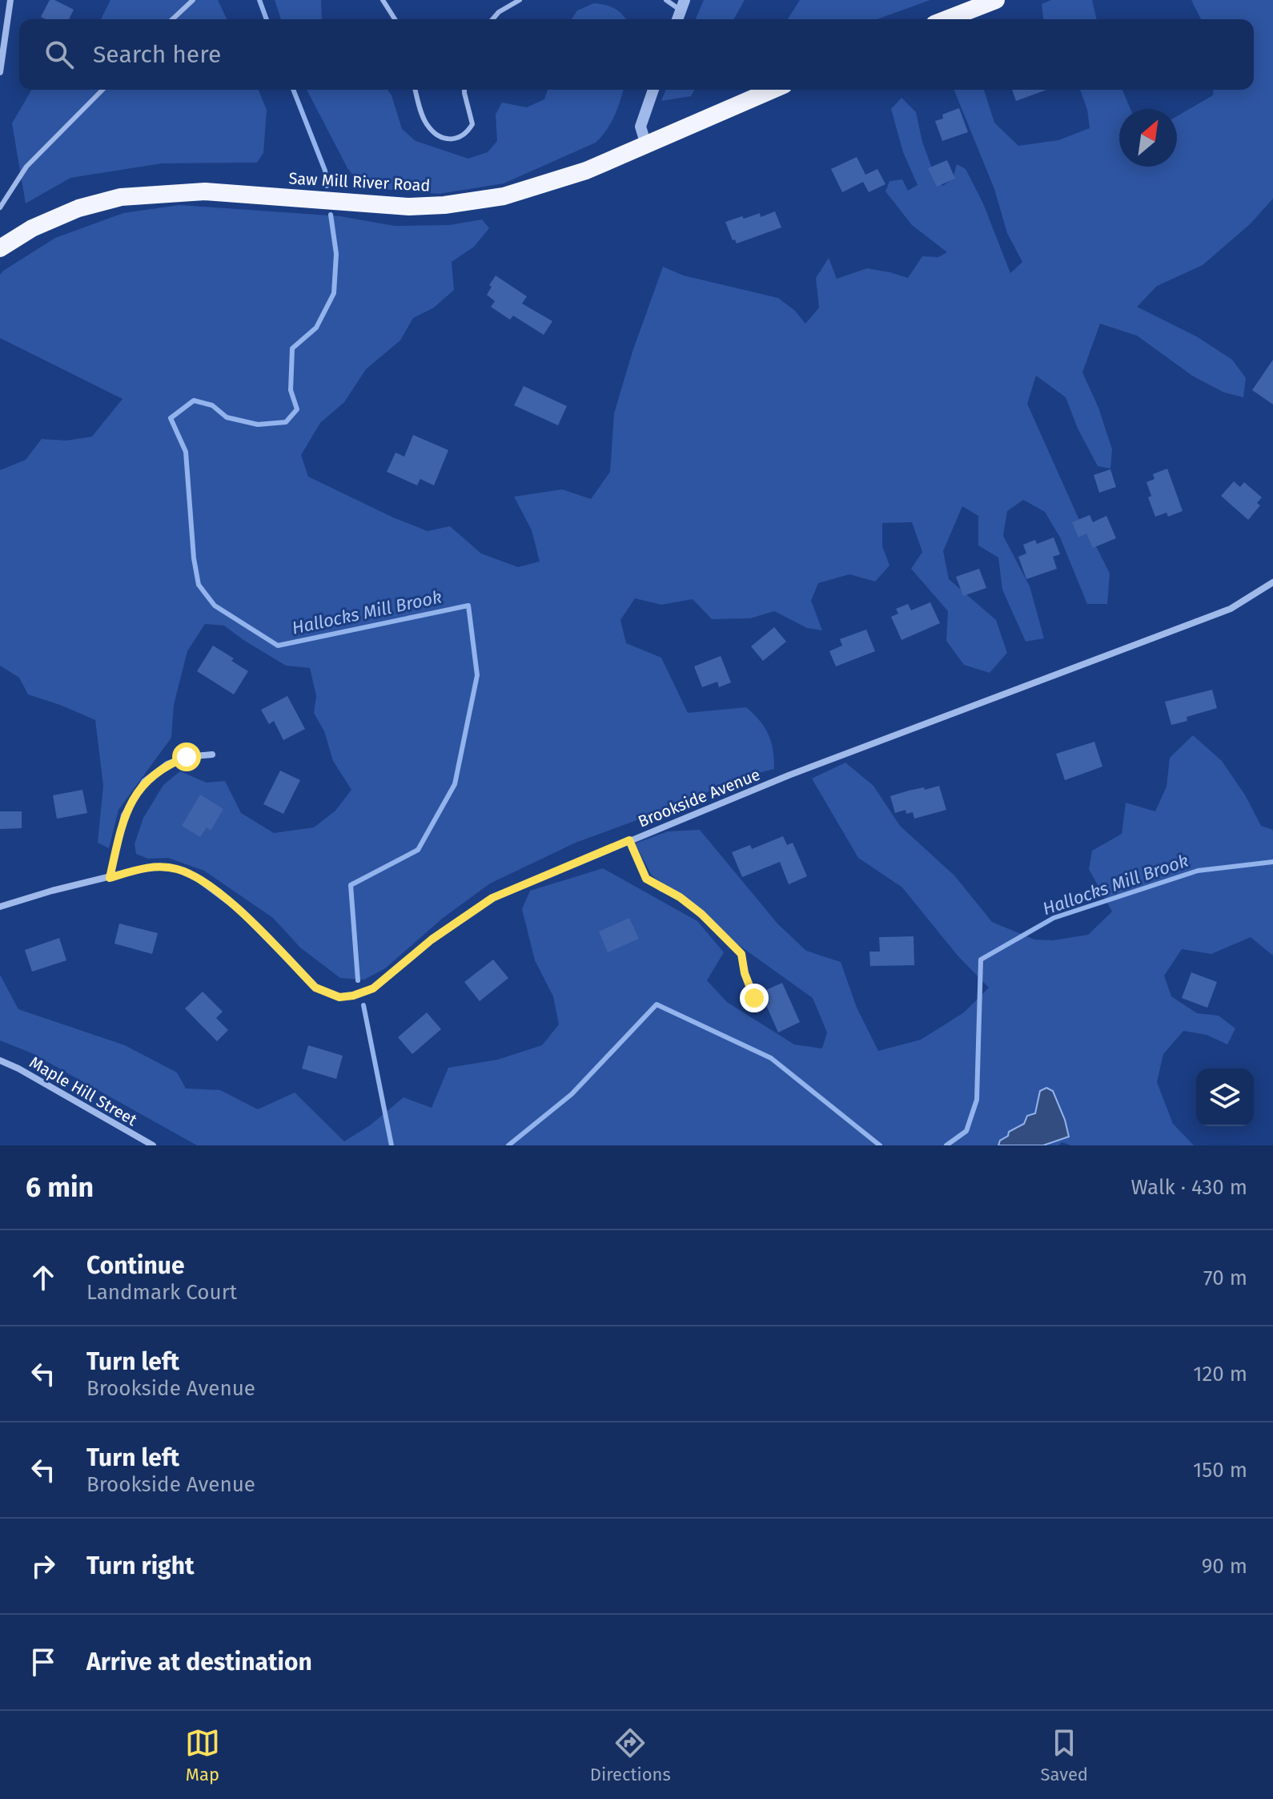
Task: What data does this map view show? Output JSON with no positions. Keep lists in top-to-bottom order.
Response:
{
  "streets": {
    "highway": ["Saw Mill River Road"],
    "street": ["Brookside Avenue", "Maple Hill Street"]
  },
  "water": ["Hallocks Mill Brook"],
  "north": "top right",
  "page": {
    "search": "Search here",
    "heading": ["6 min", "Walk · 430 m"],
    "list": [
      ["Continue", "Landmark Court", "70 m"],
      ["Turn left", "Brookside Avenue", "120 m"],
      ["Turn left", "Brookside Avenue", "150 m"],
      ["Turn right", "90 m"],
      "Arrive at destination"
    ],
    "nav": ["Map", "Directions", "Saved"]
  }
}
